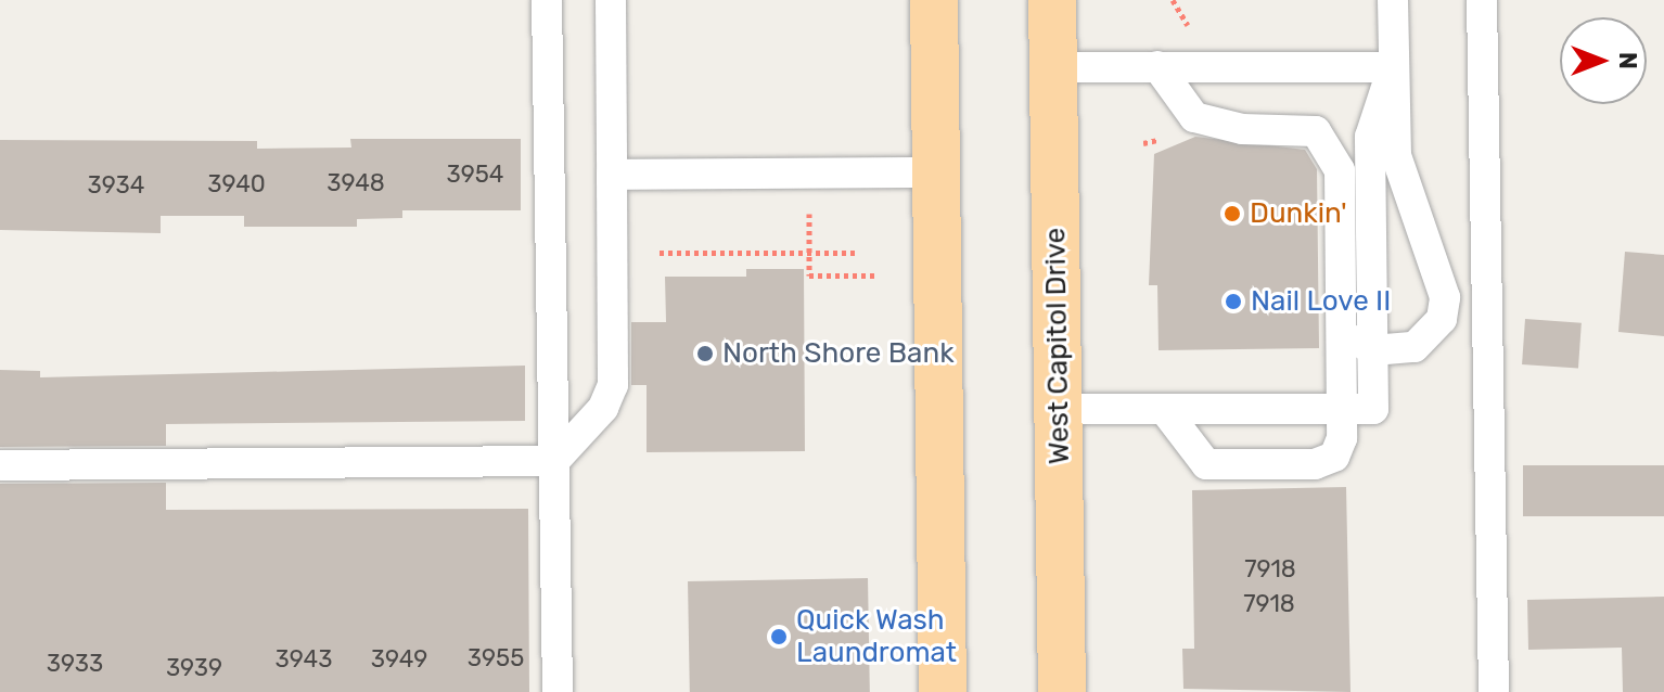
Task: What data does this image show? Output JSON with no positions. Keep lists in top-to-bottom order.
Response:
{
  "streets": {
    "main road": ["West Capitol Drive"]
  },
  "places": [
    "Dunkin'",
    "Nail Love II",
    "North Shore Bank",
    "Quick Wash Laundromat"
  ],
  "house_numbers": [
    "3954",
    "3948",
    "3940",
    "3934",
    "7918",
    "7918",
    "3955",
    "3943",
    "3949",
    "3933",
    "3939"
  ],
  "north": "right"
}
